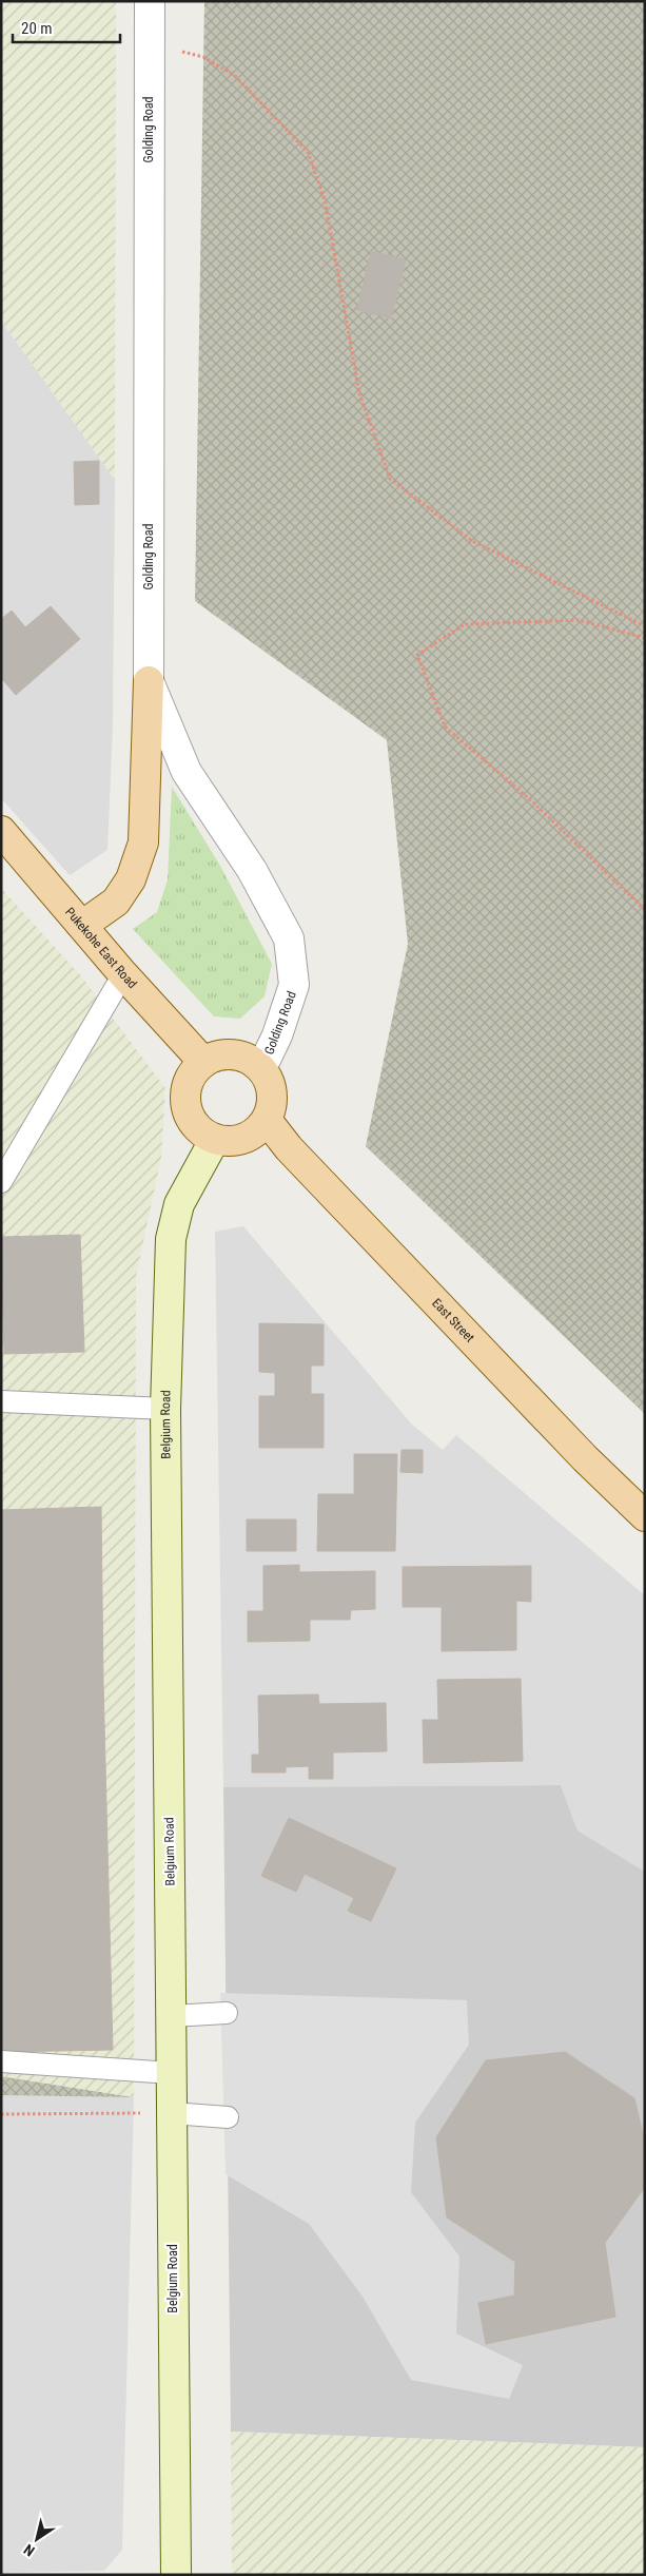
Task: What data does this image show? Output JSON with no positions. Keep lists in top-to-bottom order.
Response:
{
  "streets": {
    "main road": ["Pukekohe East Road", "East Street"],
    "street": ["Golding Road", "Belgium Road"]
  },
  "crossings": [
    ["Golding Road", "Pukekohe East Road"],
    ["Golding Road", "East Street"],
    ["Golding Road", "Belgium Road"],
    ["Pukekohe East Road", "East Street"],
    ["Pukekohe East Road", "Belgium Road"],
    ["East Street", "Belgium Road"]
  ],
  "scale_bar": "20 m",
  "north": "bottom left"
}
